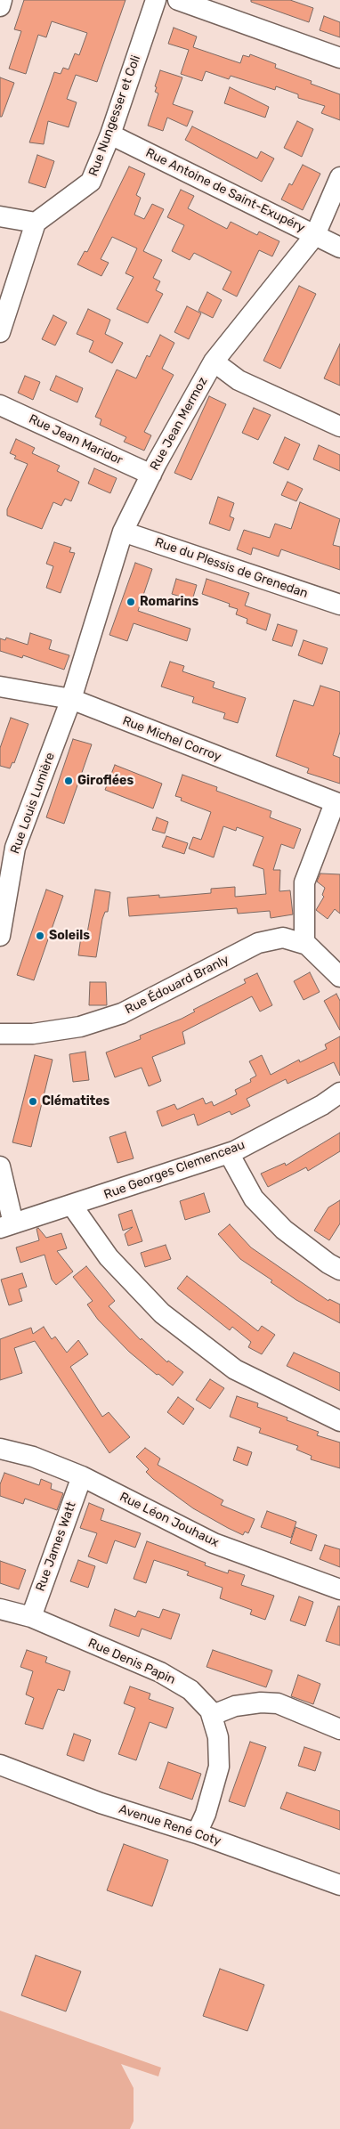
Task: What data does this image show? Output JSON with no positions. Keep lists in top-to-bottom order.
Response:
{
  "streets": {
    "street": [
      "Rue Nungesser et Coli",
      "Rue Antoine de Saint-Exupéry",
      "Rue Jean Mermoz",
      "Rue Jean Maridor",
      "Rue du Plessis de Grenedan",
      "Rue Michel Corroy",
      "Rue Louis Lumière",
      "Rue Édouard Branly",
      "Rue Georges Clemenceau",
      "Rue Léon Jouhaux",
      "Rue James Watt",
      "Rue Denis Papin",
      "Avenue René Coty"
    ]
  },
  "crossings": [
    ["Rue Nungesser et Coli", "Rue Antoine de Saint-Exupéry"],
    ["Rue Antoine de Saint-Exupéry", "Rue Jean Mermoz"],
    ["Rue Jean Mermoz", "Rue Jean Maridor"],
    ["Rue Jean Mermoz", "Rue du Plessis de Grenedan"],
    ["Rue Jean Mermoz", "Rue Michel Corroy"],
    ["Rue Jean Mermoz", "Rue Louis Lumière"],
    ["Rue Michel Corroy", "Rue Louis Lumière"],
    ["Rue Léon Jouhaux", "Rue James Watt"],
    ["Rue James Watt", "Rue Denis Papin"],
    ["Rue Denis Papin", "Avenue René Coty"]
  ],
  "places": [
    "Romarins",
    "Giroflées",
    "Soleils",
    "Clématites"
  ]
}
